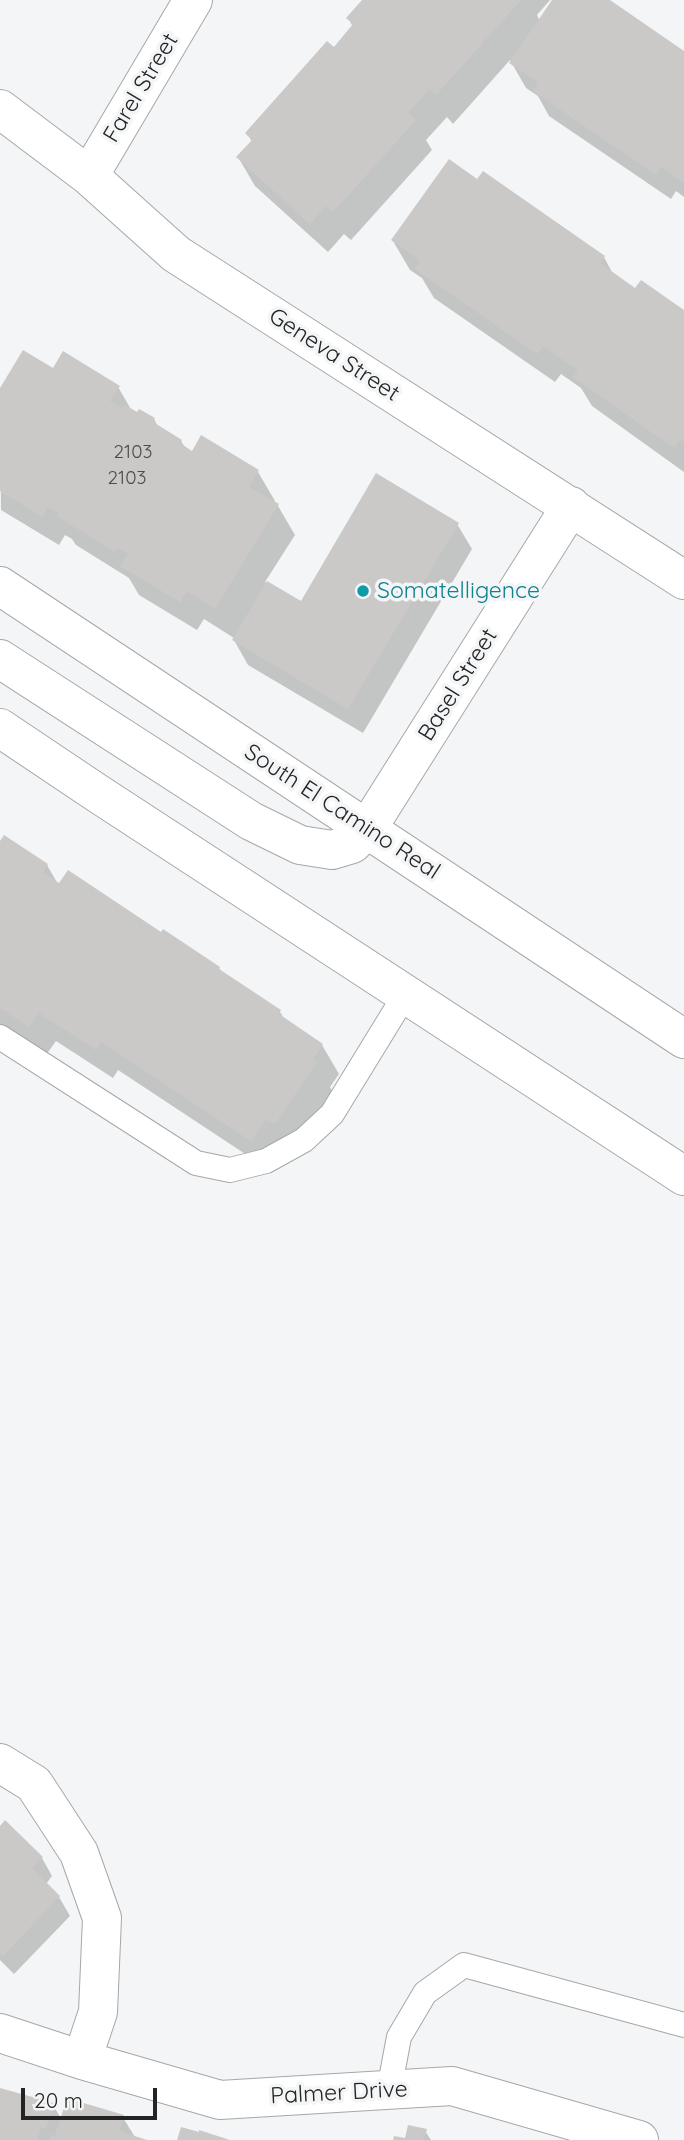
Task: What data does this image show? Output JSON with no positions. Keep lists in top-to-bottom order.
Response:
{
  "streets": {
    "street": [
      "Farel Street",
      "Geneva Street",
      "Basel Street",
      "South El Camino Real",
      "Palmer Drive"
    ]
  },
  "crossings": [
    ["Farel Street", "Geneva Street"],
    ["Geneva Street", "Basel Street"],
    ["Basel Street", "South El Camino Real"]
  ],
  "places": ["Somatelligence"],
  "house_numbers": ["2103", "2103"],
  "scale_bar": "20 m"
}
